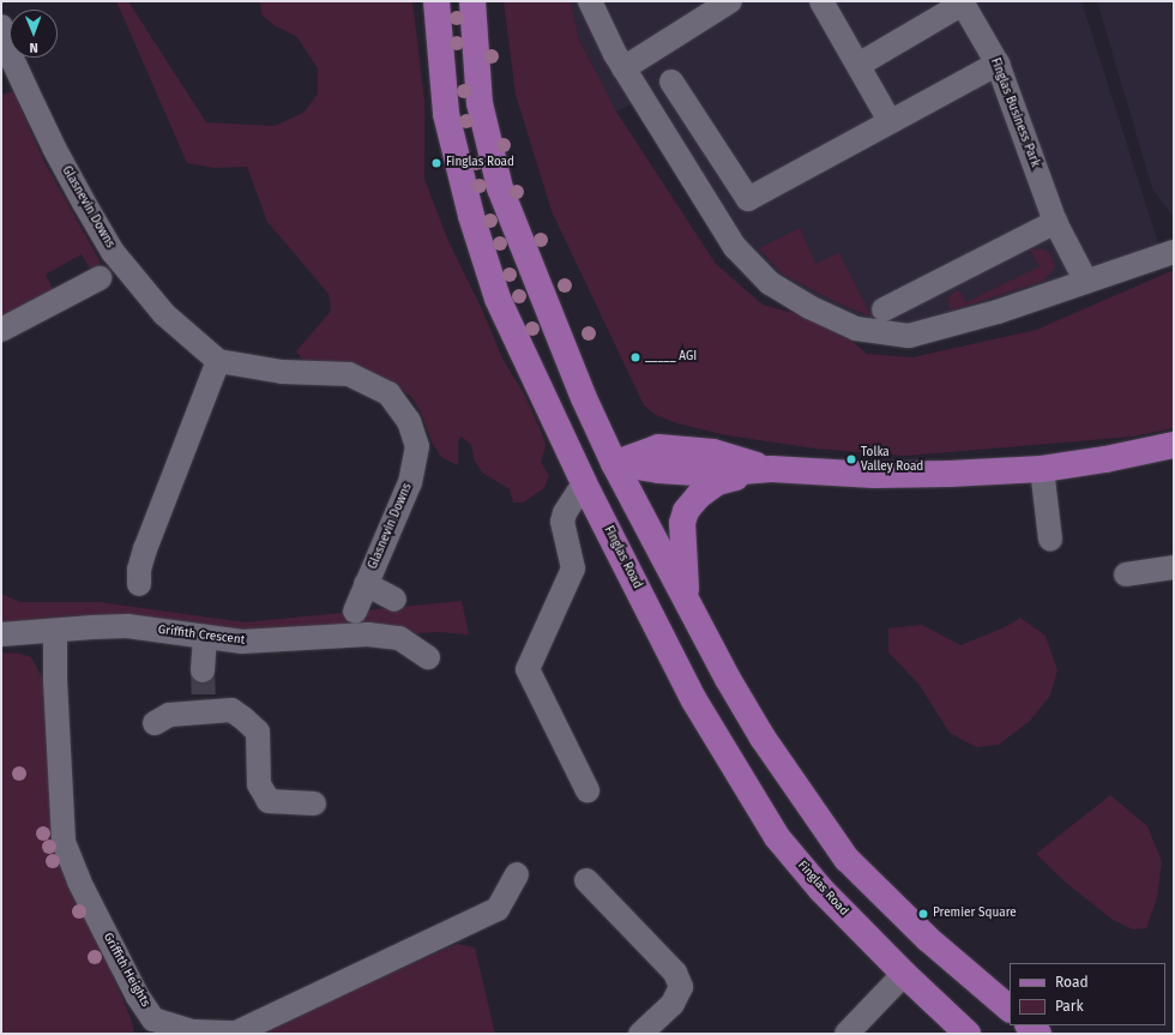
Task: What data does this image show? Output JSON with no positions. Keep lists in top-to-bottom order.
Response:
{
  "streets": {
    "main road": ["Finglas Road"],
    "street": [
      "Finglas Business Park",
      "Glasnevin Downs",
      "Griffith Crescent",
      "Griffith Heights"
    ]
  },
  "crossings": [
    ["Griffith Crescent", "Griffith Heights"]
  ],
  "places": [
    "Finglas Road",
    "_____ AGI",
    "Tolka Valley Road",
    "Premier Square"
  ],
  "legend": ["Road", "Park"],
  "north": "bottom"
}
